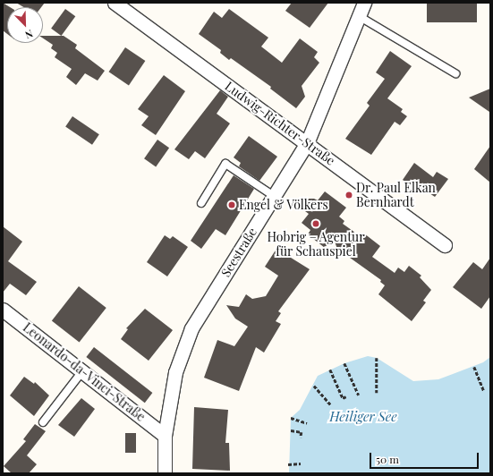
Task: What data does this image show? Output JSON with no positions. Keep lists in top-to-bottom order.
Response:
{
  "streets": {
    "street": ["Ludwig-Richter-Straße", "Seestraße", "Leonardo-da-Vinci-Straße"]
  },
  "crossings": [
    ["Ludwig-Richter-Straße", "Seestraße"],
    ["Seestraße", "Leonardo-da-Vinci-Straße"]
  ],
  "water": ["Heiliger See"],
  "places": ["Dr. Paul Elkan Bernhardt", "Engel & Völkers", "Hobrig – Agentur für Schauspiel"],
  "scale_bar": "50 m",
  "north": "bottom right"
}
